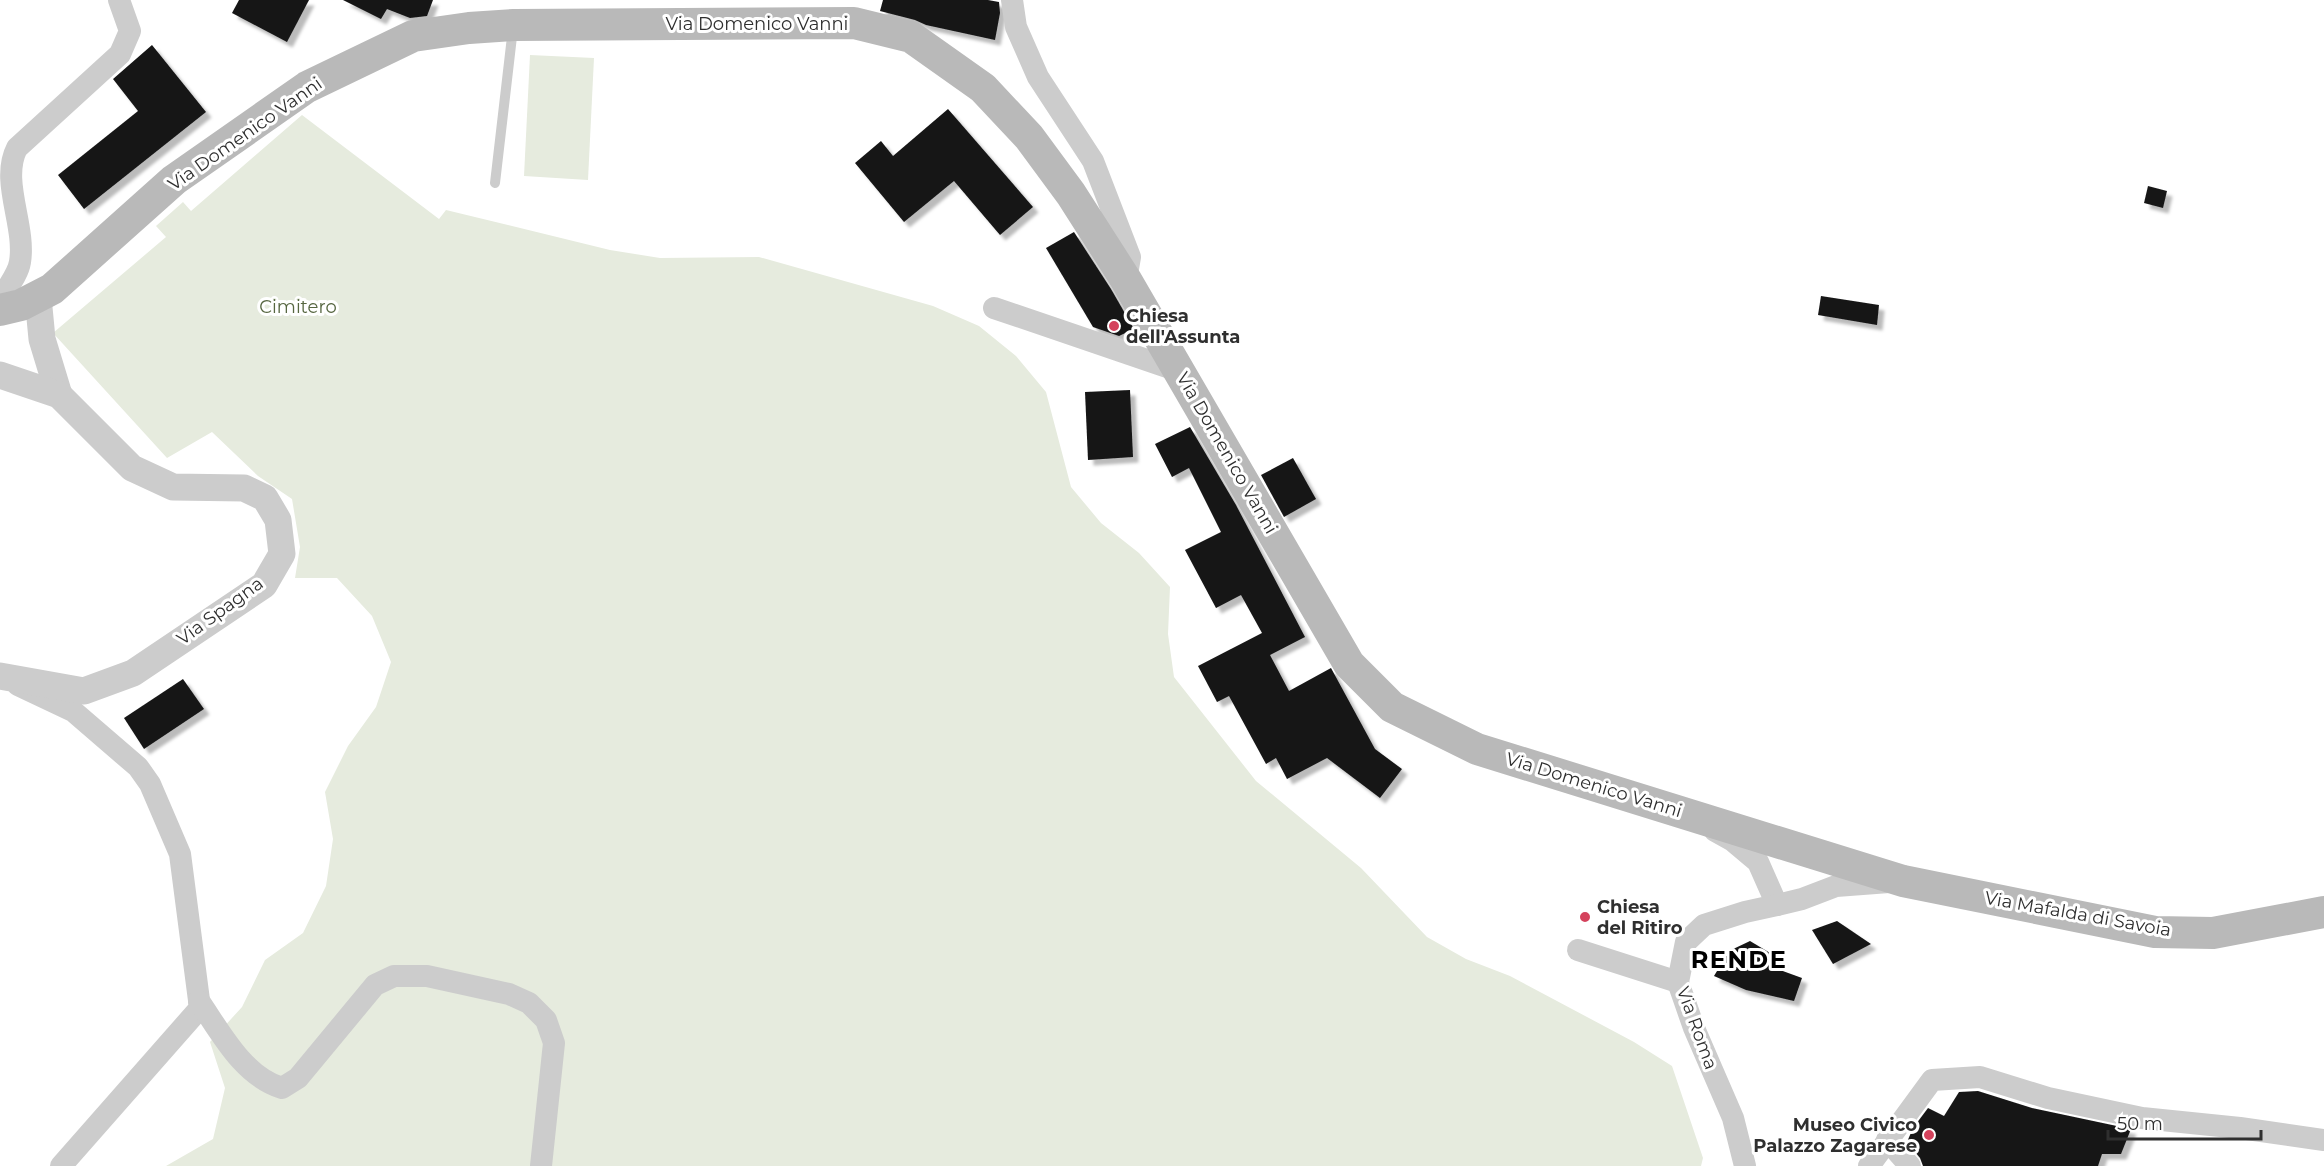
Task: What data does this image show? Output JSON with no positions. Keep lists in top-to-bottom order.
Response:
{
  "streets": {
    "main road": ["Via Domenico Vanni", "Via Mafalda di Savoia"],
    "street": ["Via Spagna", "Via Roma"]
  },
  "crossings": [
    ["Via Domenico Vanni", "Via Spagna"],
    ["Via Domenico Vanni", "Via Mafalda di Savoia"],
    ["Via Domenico Vanni", "Via Roma"],
    ["Via Mafalda di Savoia", "Via Roma"]
  ],
  "districts": ["RENDE"],
  "parks": ["Cimitero"],
  "places": ["Chiesa dell'Assunta", "Chiesa del Ritiro", "Museo Civico Palazzo Zagarese"],
  "scale_bar": "50 m"
}
